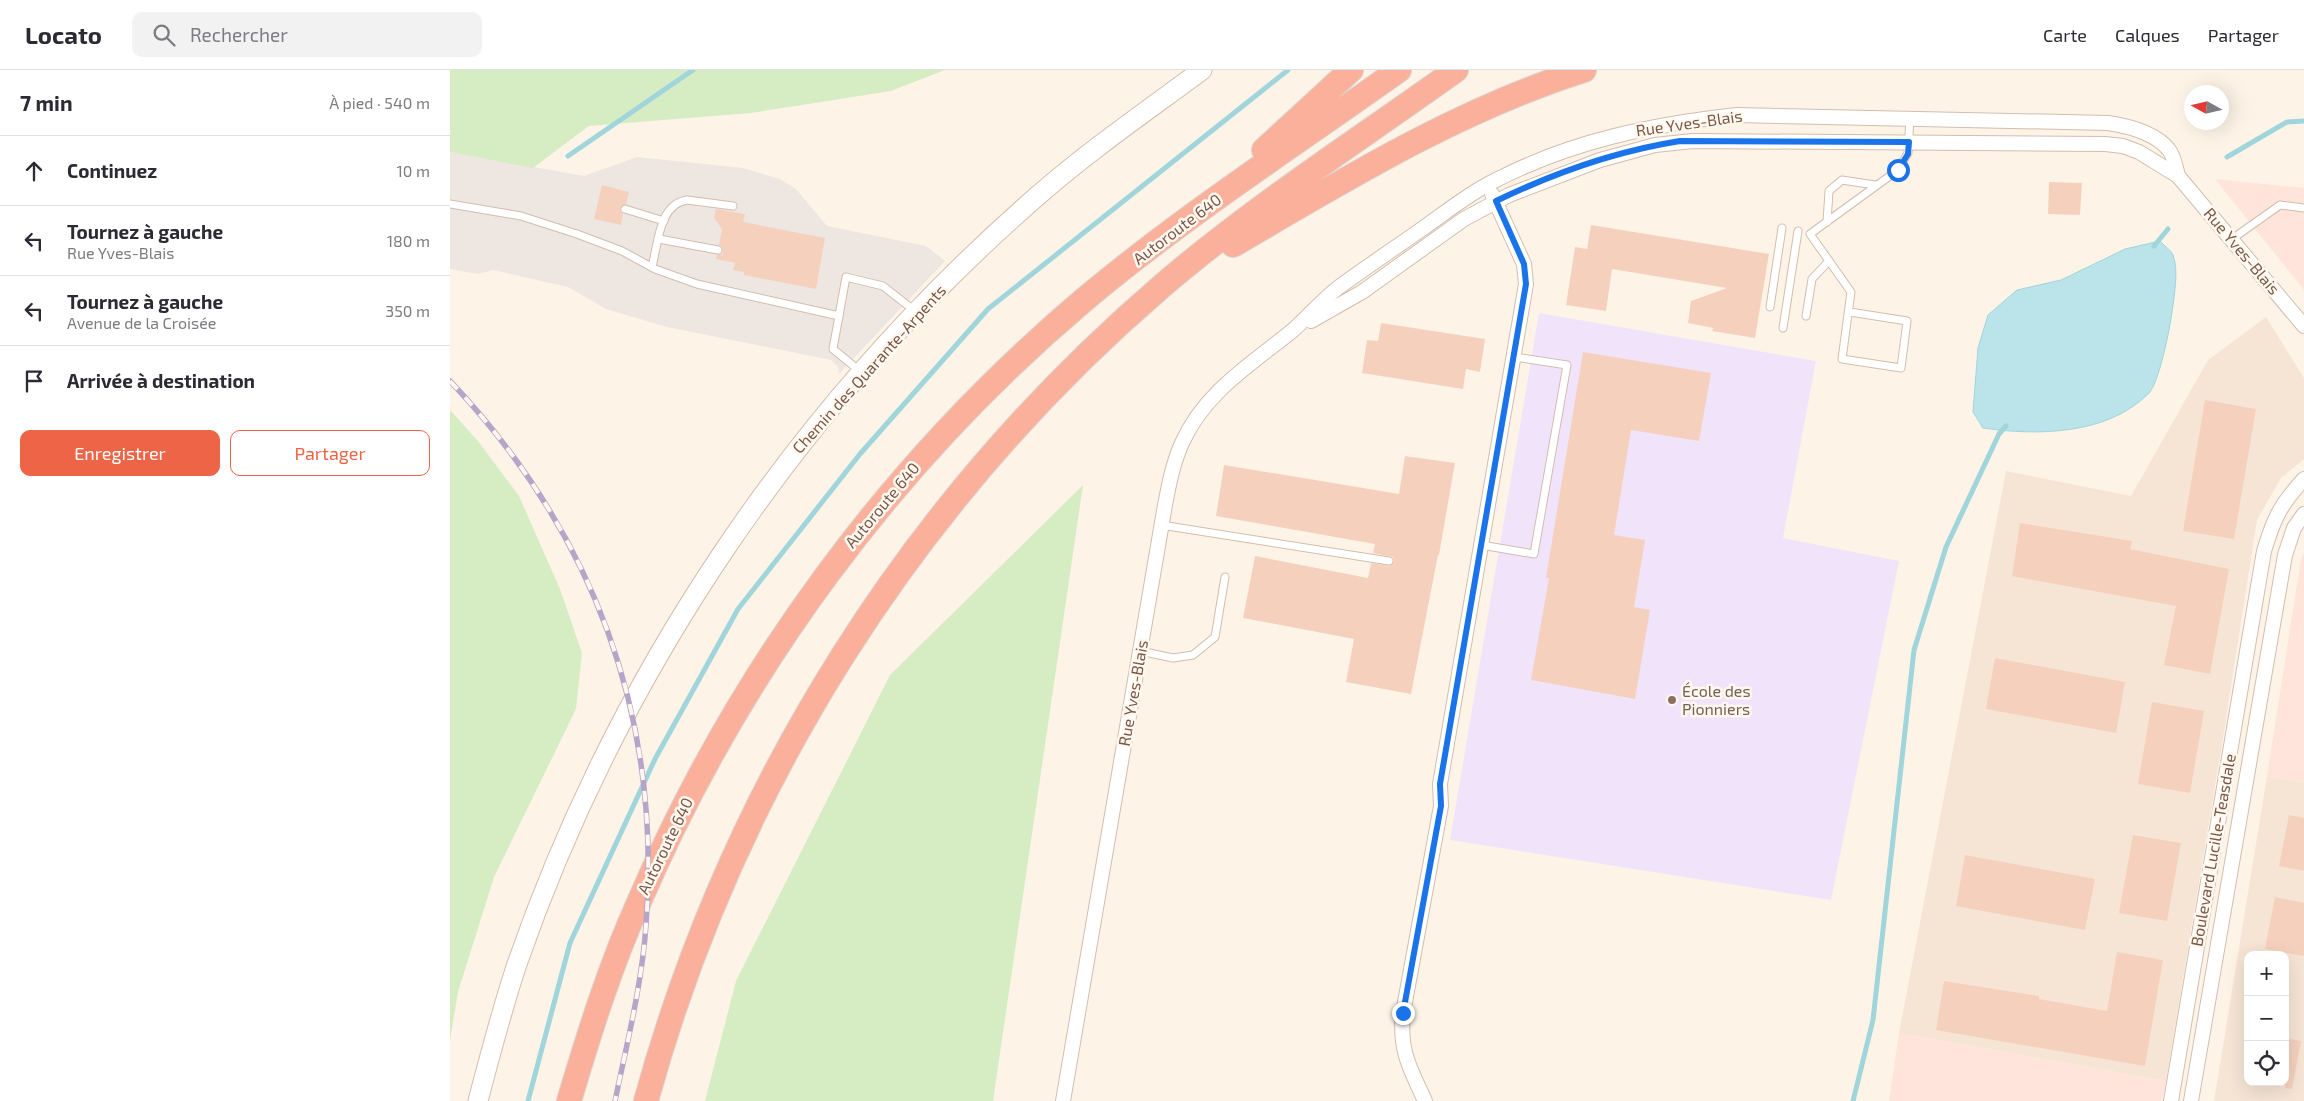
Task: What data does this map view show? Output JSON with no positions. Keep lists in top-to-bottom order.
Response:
{
  "streets": {
    "highway": ["Autoroute 640"],
    "street": ["Rue Yves-Blais", "Chemin des Quarante-Arpents", "Boulevard Lucille-Teasdale"]
  },
  "places": ["École des Pionniers"],
  "north": "left",
  "page": {
    "header": "Locato",
    "search": "Rechercher",
    "nav": ["Carte", "Calques", "Partager"],
    "heading": ["7 min", "À pied · 540 m"],
    "list": [
      ["Continuez", "10 m"],
      ["Tournez à gauche", "Rue Yves-Blais", "180 m"],
      ["Tournez à gauche", "Avenue de la Croisée", "350 m"],
      "Arrivée à destination"
    ],
    "buttons": ["Enregistrer", "Partager"],
    "map_buttons": ["+", "−"]
  }
}
